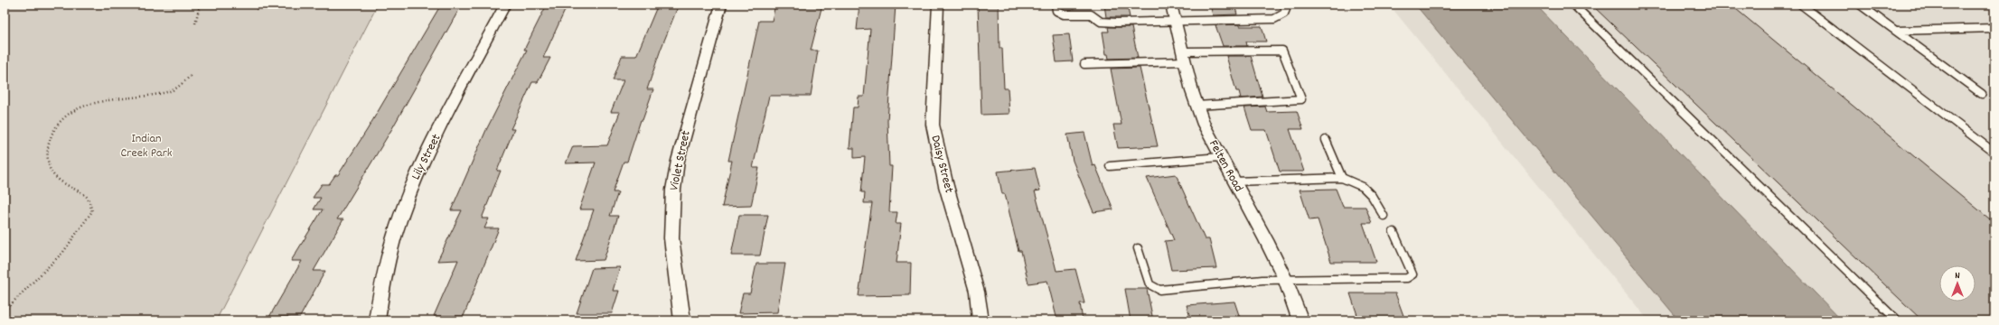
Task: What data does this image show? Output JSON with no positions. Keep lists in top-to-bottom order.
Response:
{
  "streets": {
    "street": [
      "Lily Street",
      "Violet Street",
      "Daisy Street",
      "Felten Road"
    ]
  },
  "parks": ["Indian Creek Park"],
  "north": "top"
}
